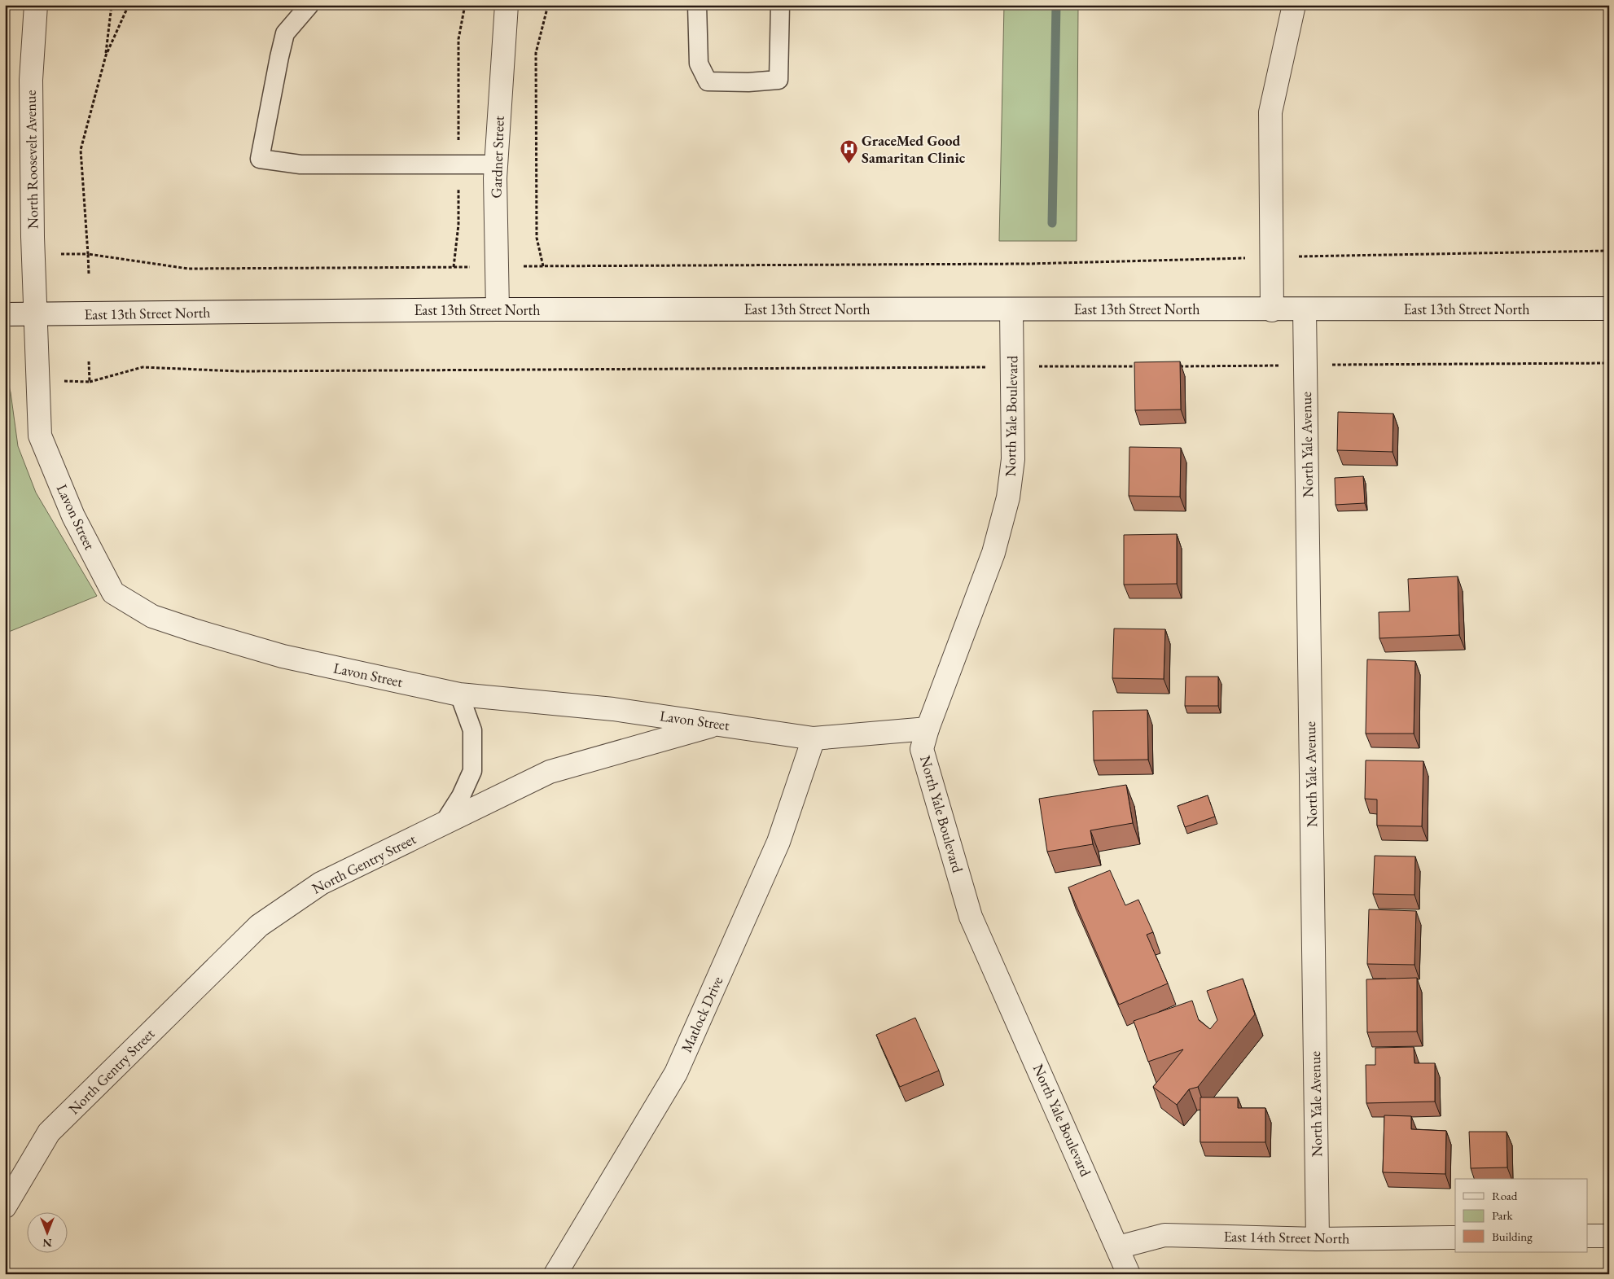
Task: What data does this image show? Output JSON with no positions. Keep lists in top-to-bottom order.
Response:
{
  "streets": {
    "street": [
      "Gardner Street",
      "North Roosevelt Avenue",
      "East 13th Street North",
      "North Yale Boulevard",
      "North Yale Avenue",
      "Lavon Street",
      "North Gentry Street",
      "Matlock Drive",
      "East 14th Street North"
    ]
  },
  "crossings": [
    ["Gardner Street", "East 13th Street North"],
    ["North Roosevelt Avenue", "East 13th Street North"],
    ["North Roosevelt Avenue", "Lavon Street"],
    ["East 13th Street North", "North Yale Boulevard"],
    ["East 13th Street North", "North Yale Avenue"],
    ["East 13th Street North", "Lavon Street"],
    ["North Yale Boulevard", "Lavon Street"],
    ["North Yale Boulevard", "East 14th Street North"],
    ["North Yale Avenue", "East 14th Street North"],
    ["Lavon Street", "North Gentry Street"],
    ["Lavon Street", "Matlock Drive"]
  ],
  "places": {
    "hospital": ["GraceMed Good Samaritan Clinic"]
  },
  "legend": ["Road", "Park", "Building"],
  "north": "bottom"
}
